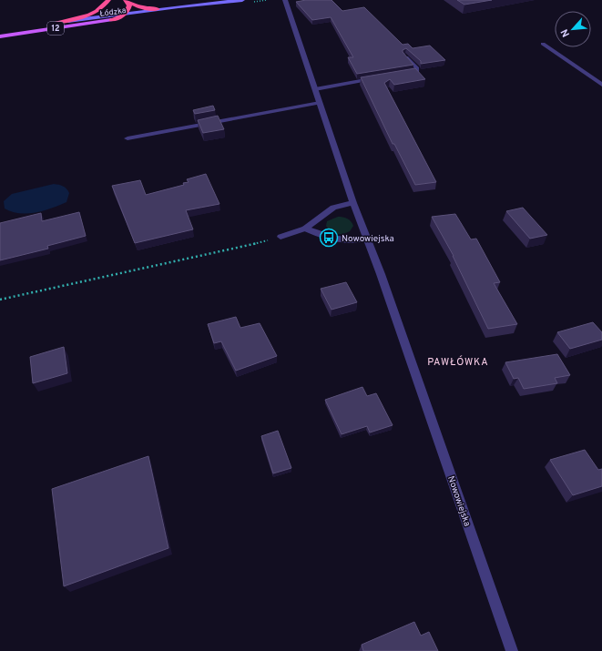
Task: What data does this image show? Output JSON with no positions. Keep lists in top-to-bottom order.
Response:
{
  "streets": {
    "highway": ["12"],
    "main road": ["Łódzka"],
    "street": ["Nowowiejska"]
  },
  "crossings": [
    ["Łódzka", "12"]
  ],
  "districts": ["PAWŁÓWKA"],
  "places": {
    "bus stop": ["Nowowiejska"]
  },
  "north": "bottom left"
}
